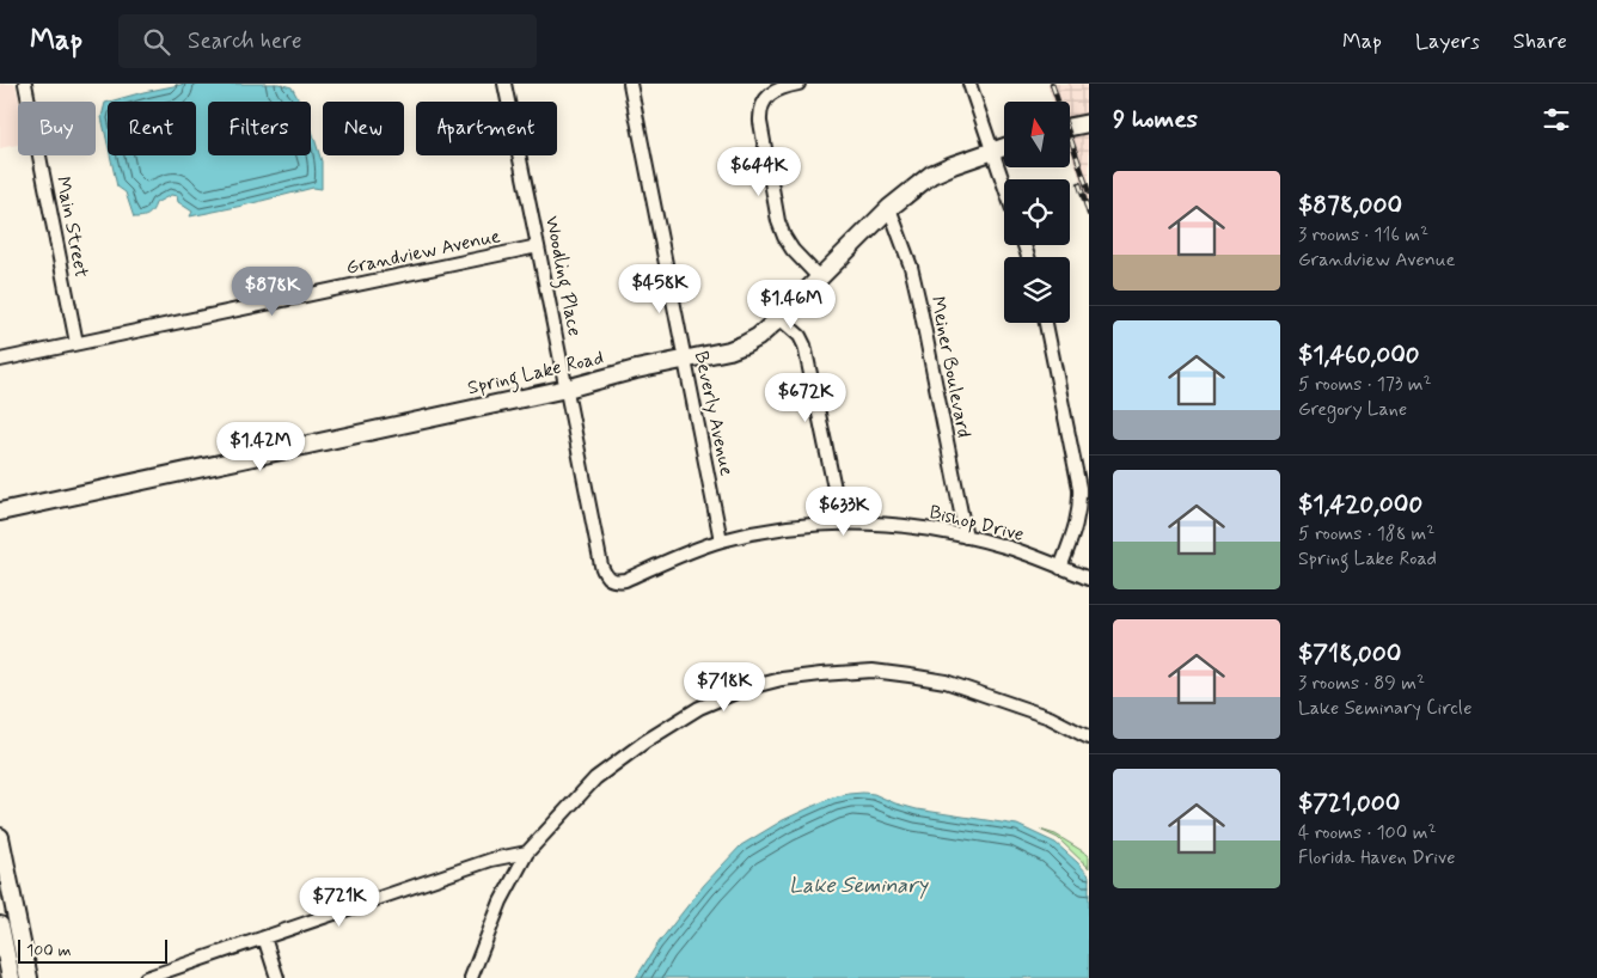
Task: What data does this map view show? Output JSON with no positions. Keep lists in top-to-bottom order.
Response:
{
  "streets": {
    "street": [
      "Main Street",
      "Grandview Avenue",
      "Woodling Place",
      "Meiner Boulevard",
      "Spring Lake Road",
      "Beverly Avenue",
      "Bishop Drive"
    ]
  },
  "crossings": [
    ["Main Street", "Grandview Avenue"],
    ["Grandview Avenue", "Woodling Place"],
    ["Woodling Place", "Spring Lake Road"],
    ["Woodling Place", "Bishop Drive"],
    ["Meiner Boulevard", "Spring Lake Road"],
    ["Meiner Boulevard", "Bishop Drive"],
    ["Spring Lake Road", "Beverly Avenue"],
    ["Beverly Avenue", "Bishop Drive"]
  ],
  "water": ["Lake Seminary"],
  "scale_bar": "100 m",
  "north": "top",
  "page": {
    "header": "Map",
    "search": "Search here",
    "nav": ["Map", "Layers", "Share"],
    "heading": "9 homes",
    "chip": [
      "Buy",
      "Rent",
      "Filters",
      "New",
      "Apartment"
    ],
    "price": [
      "$644K",
      "$458K",
      "$878K",
      "$1.46M",
      "$672K",
      "$1.42M",
      "$633K",
      "$718K",
      "$721K"
    ],
    "list": [
      {
        "name": "$878,000",
        "note": "3 rooms · 116 m² · Grandview Avenue"
      },
      {
        "name": "$1,460,000",
        "note": "5 rooms · 173 m² · Gregory Lane"
      },
      {
        "name": "$1,420,000",
        "note": "5 rooms · 188 m² · Spring Lake Road"
      },
      {
        "name": "$718,000",
        "note": "3 rooms · 89 m² · Lake Seminary Circle"
      },
      {
        "name": "$721,000",
        "note": "4 rooms · 100 m² · Florida Haven Drive"
      }
    ],
    "scale": "100 m"
  }
}
